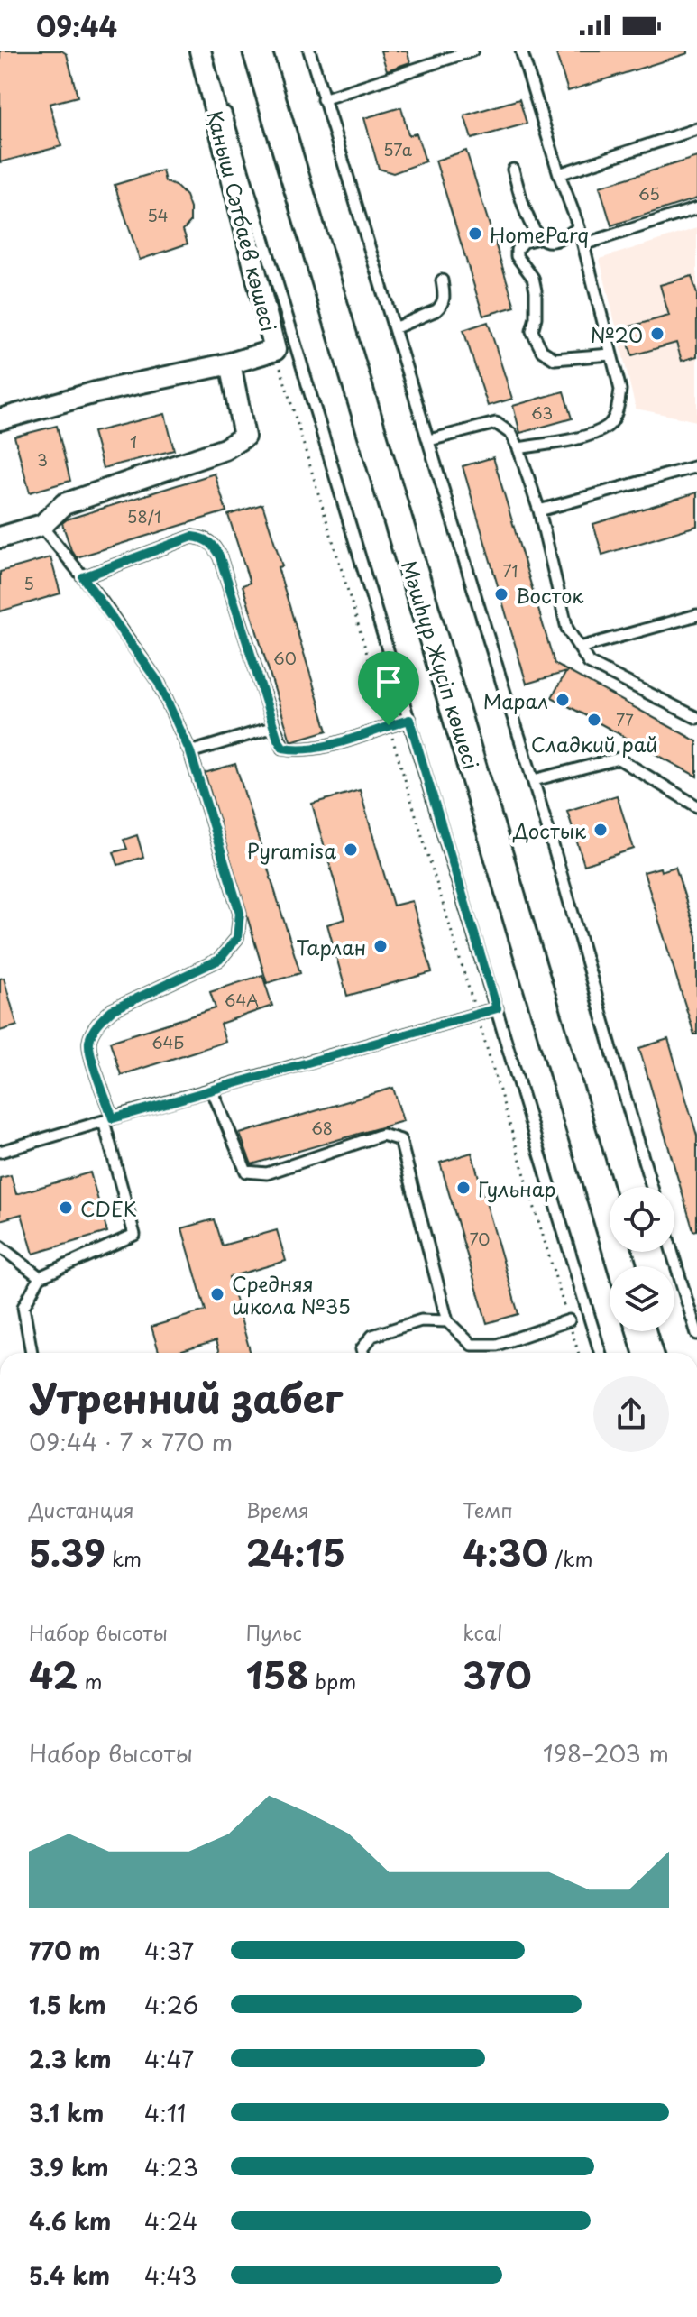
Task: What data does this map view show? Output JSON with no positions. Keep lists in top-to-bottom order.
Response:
{
  "streets": {
    "main road": ["Мәшһүр Жүсіп көшесі"],
    "street": ["Қаныш Сәтбаев көшесі"]
  },
  "places": [
    "HomeParq",
    "№20",
    "Восток",
    "Марал",
    "Сладкий рай",
    "Достык",
    "Pyramisa",
    "Тарлан",
    "Гульнар",
    "CDEK",
    "Средняя школа №35"
  ],
  "house_numbers": [
    "57а",
    "65",
    "54",
    "63",
    "1",
    "3",
    "58/1",
    "71",
    "5",
    "60",
    "77",
    "64А",
    "64Б",
    "68",
    "70"
  ],
  "page": {
    "status": "09:44",
    "heading": ["Утренний забег", "09:44 · 7 × 770 m"],
    "stats": [
      ["Дистанция", "5.39 km"],
      ["Время", "24:15"],
      ["Темп", "4:30 /km"],
      ["Набор высоты", "42 m"],
      ["Пульс", "158 bpm"],
      ["kcal", "370"]
    ],
    "chart": ["Набор высоты", "198–203 m"],
    "list": [
      {
        "name": "770 m",
        "note": "4:37"
      },
      {
        "name": "1.5 km",
        "note": "4:26"
      },
      {
        "name": "2.3 km",
        "note": "4:47"
      },
      {
        "name": "3.1 km",
        "note": "4:11"
      },
      {
        "name": "3.9 km",
        "note": "4:23"
      },
      {
        "name": "4.6 km",
        "note": "4:24"
      },
      {
        "name": "5.4 km",
        "note": "4:43"
      }
    ]
  }
}
